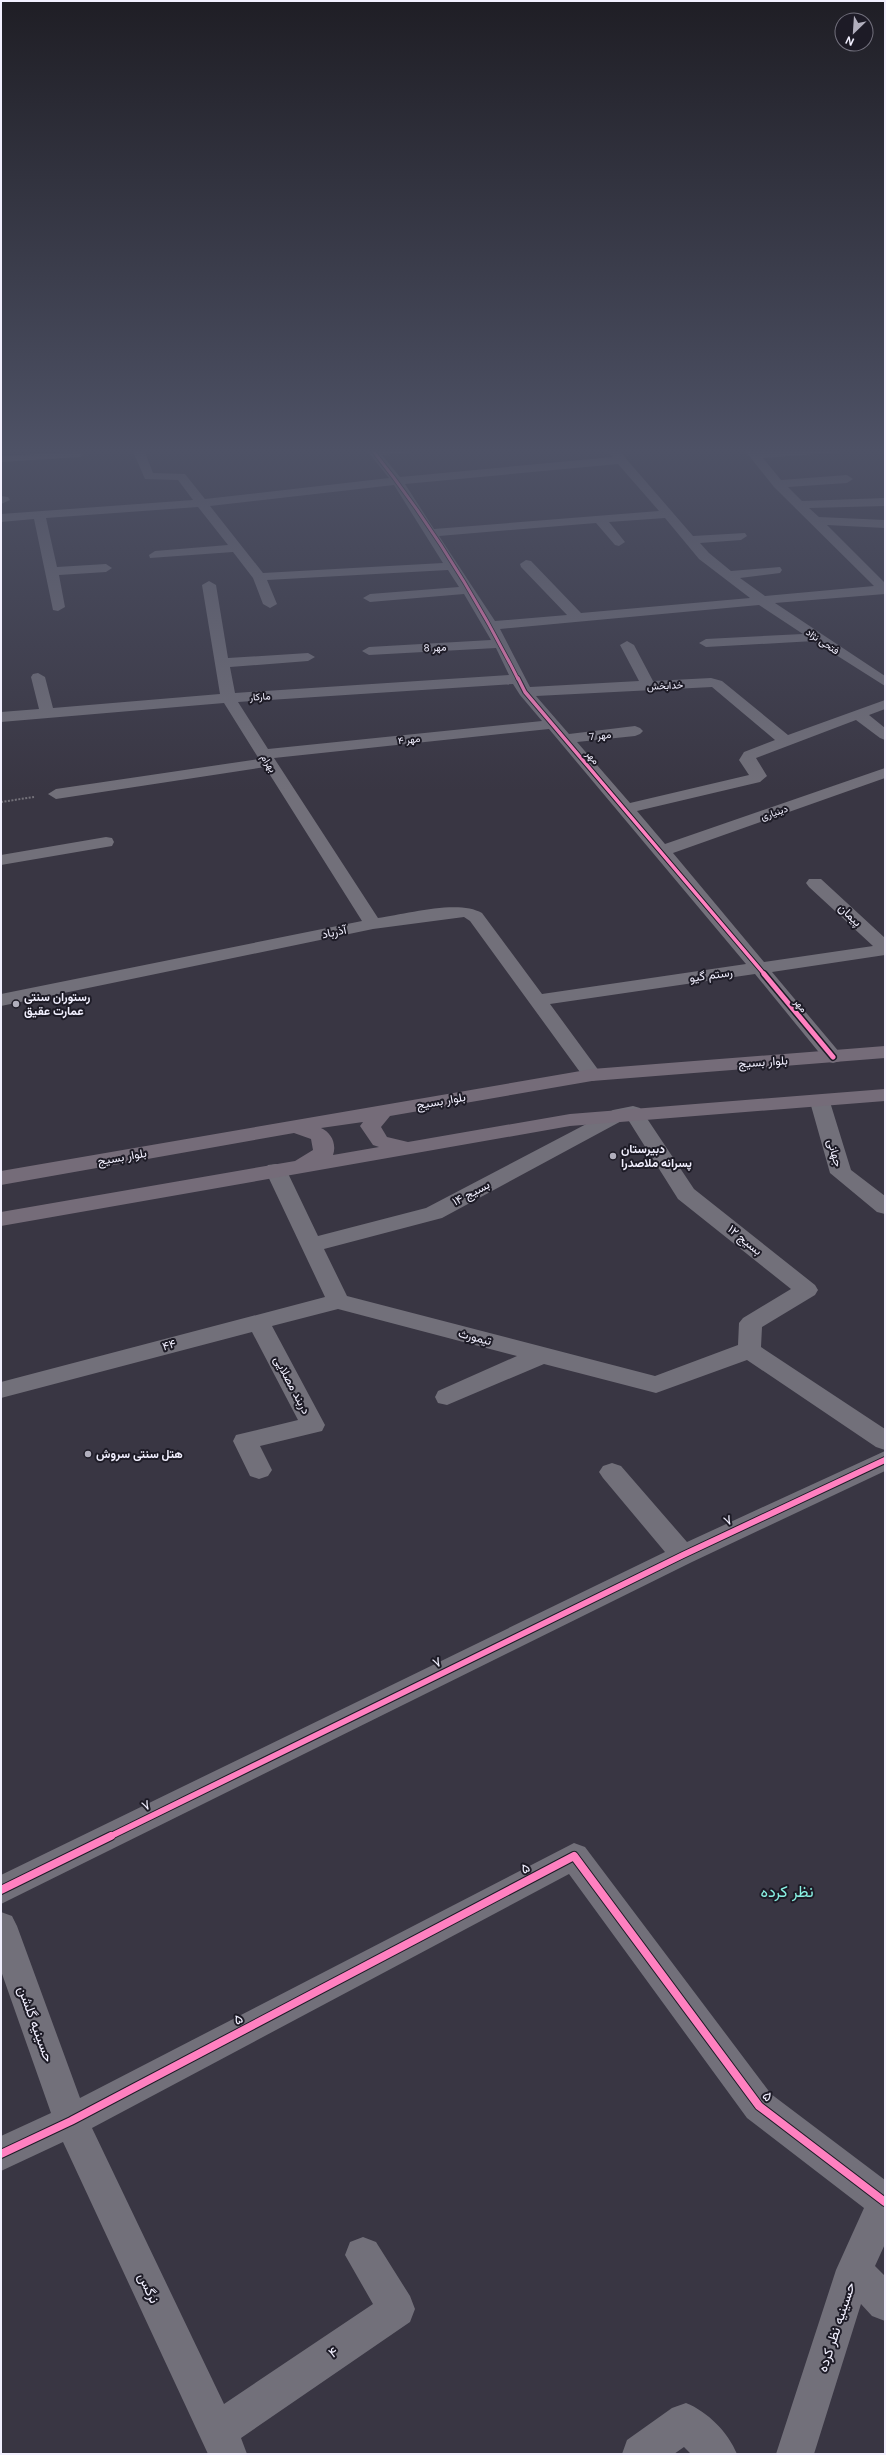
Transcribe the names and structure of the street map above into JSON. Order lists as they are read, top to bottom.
{
  "streets": {
    "main road": ["بلوار بسیج"],
    "street": [
      "فتحی نژاد",
      "مهر 8",
      "خدابخش",
      "مارکار",
      "مهر 7",
      "مهر ۴",
      "مهر",
      "بهرام",
      "دینیاری",
      "پیمان",
      "آذرباد",
      "رستم گیو",
      "جهانی",
      "بسیج ۱۴",
      "بسیج ۱۲",
      "تیمورث",
      "۴۴",
      "دربند مصلایی",
      "۷",
      "۵",
      "حسینیه گلشن",
      "نرگس",
      "حسینیه نظر کرده",
      "۴"
    ]
  },
  "crossings": [
    ["مهر 8", "مهر"],
    ["خدابخش", "مارکار"],
    ["خدابخش", "مهر"],
    ["مارکار", "مهر"],
    ["مارکار", "بهرام"],
    ["مهر 7", "مهر"],
    ["مهر ۴", "مهر"],
    ["مهر ۴", "بهرام"],
    ["مهر", "دینیاری"],
    ["مهر", "رستم گیو"],
    ["مهر", "بلوار بسیج"],
    ["بهرام", "آذرباد"],
    ["پیمان", "رستم گیو"],
    ["آذرباد", "رستم گیو"],
    ["آذرباد", "بلوار بسیج"],
    ["بسیج ۱۴", "بسیج ۱۲"],
    ["بسیج ۱۲", "تیمورث"],
    ["تیمورث", "۴۴"],
    ["۴۴", "دربند مصلایی"],
    ["۵", "حسینیه گلشن"],
    ["۵", "نرگس"],
    ["۵", "حسینیه نظر کرده"],
    ["حسینیه گلشن", "نرگس"],
    ["نرگس", "۴"]
  ],
  "districts": ["نظر کرده"],
  "places": ["رستوران سنتی عمارت عقیق", "دبیرستان پسرانه ملاصدرا", "هتل سنتی سروش"],
  "north": "bottom left"
}
